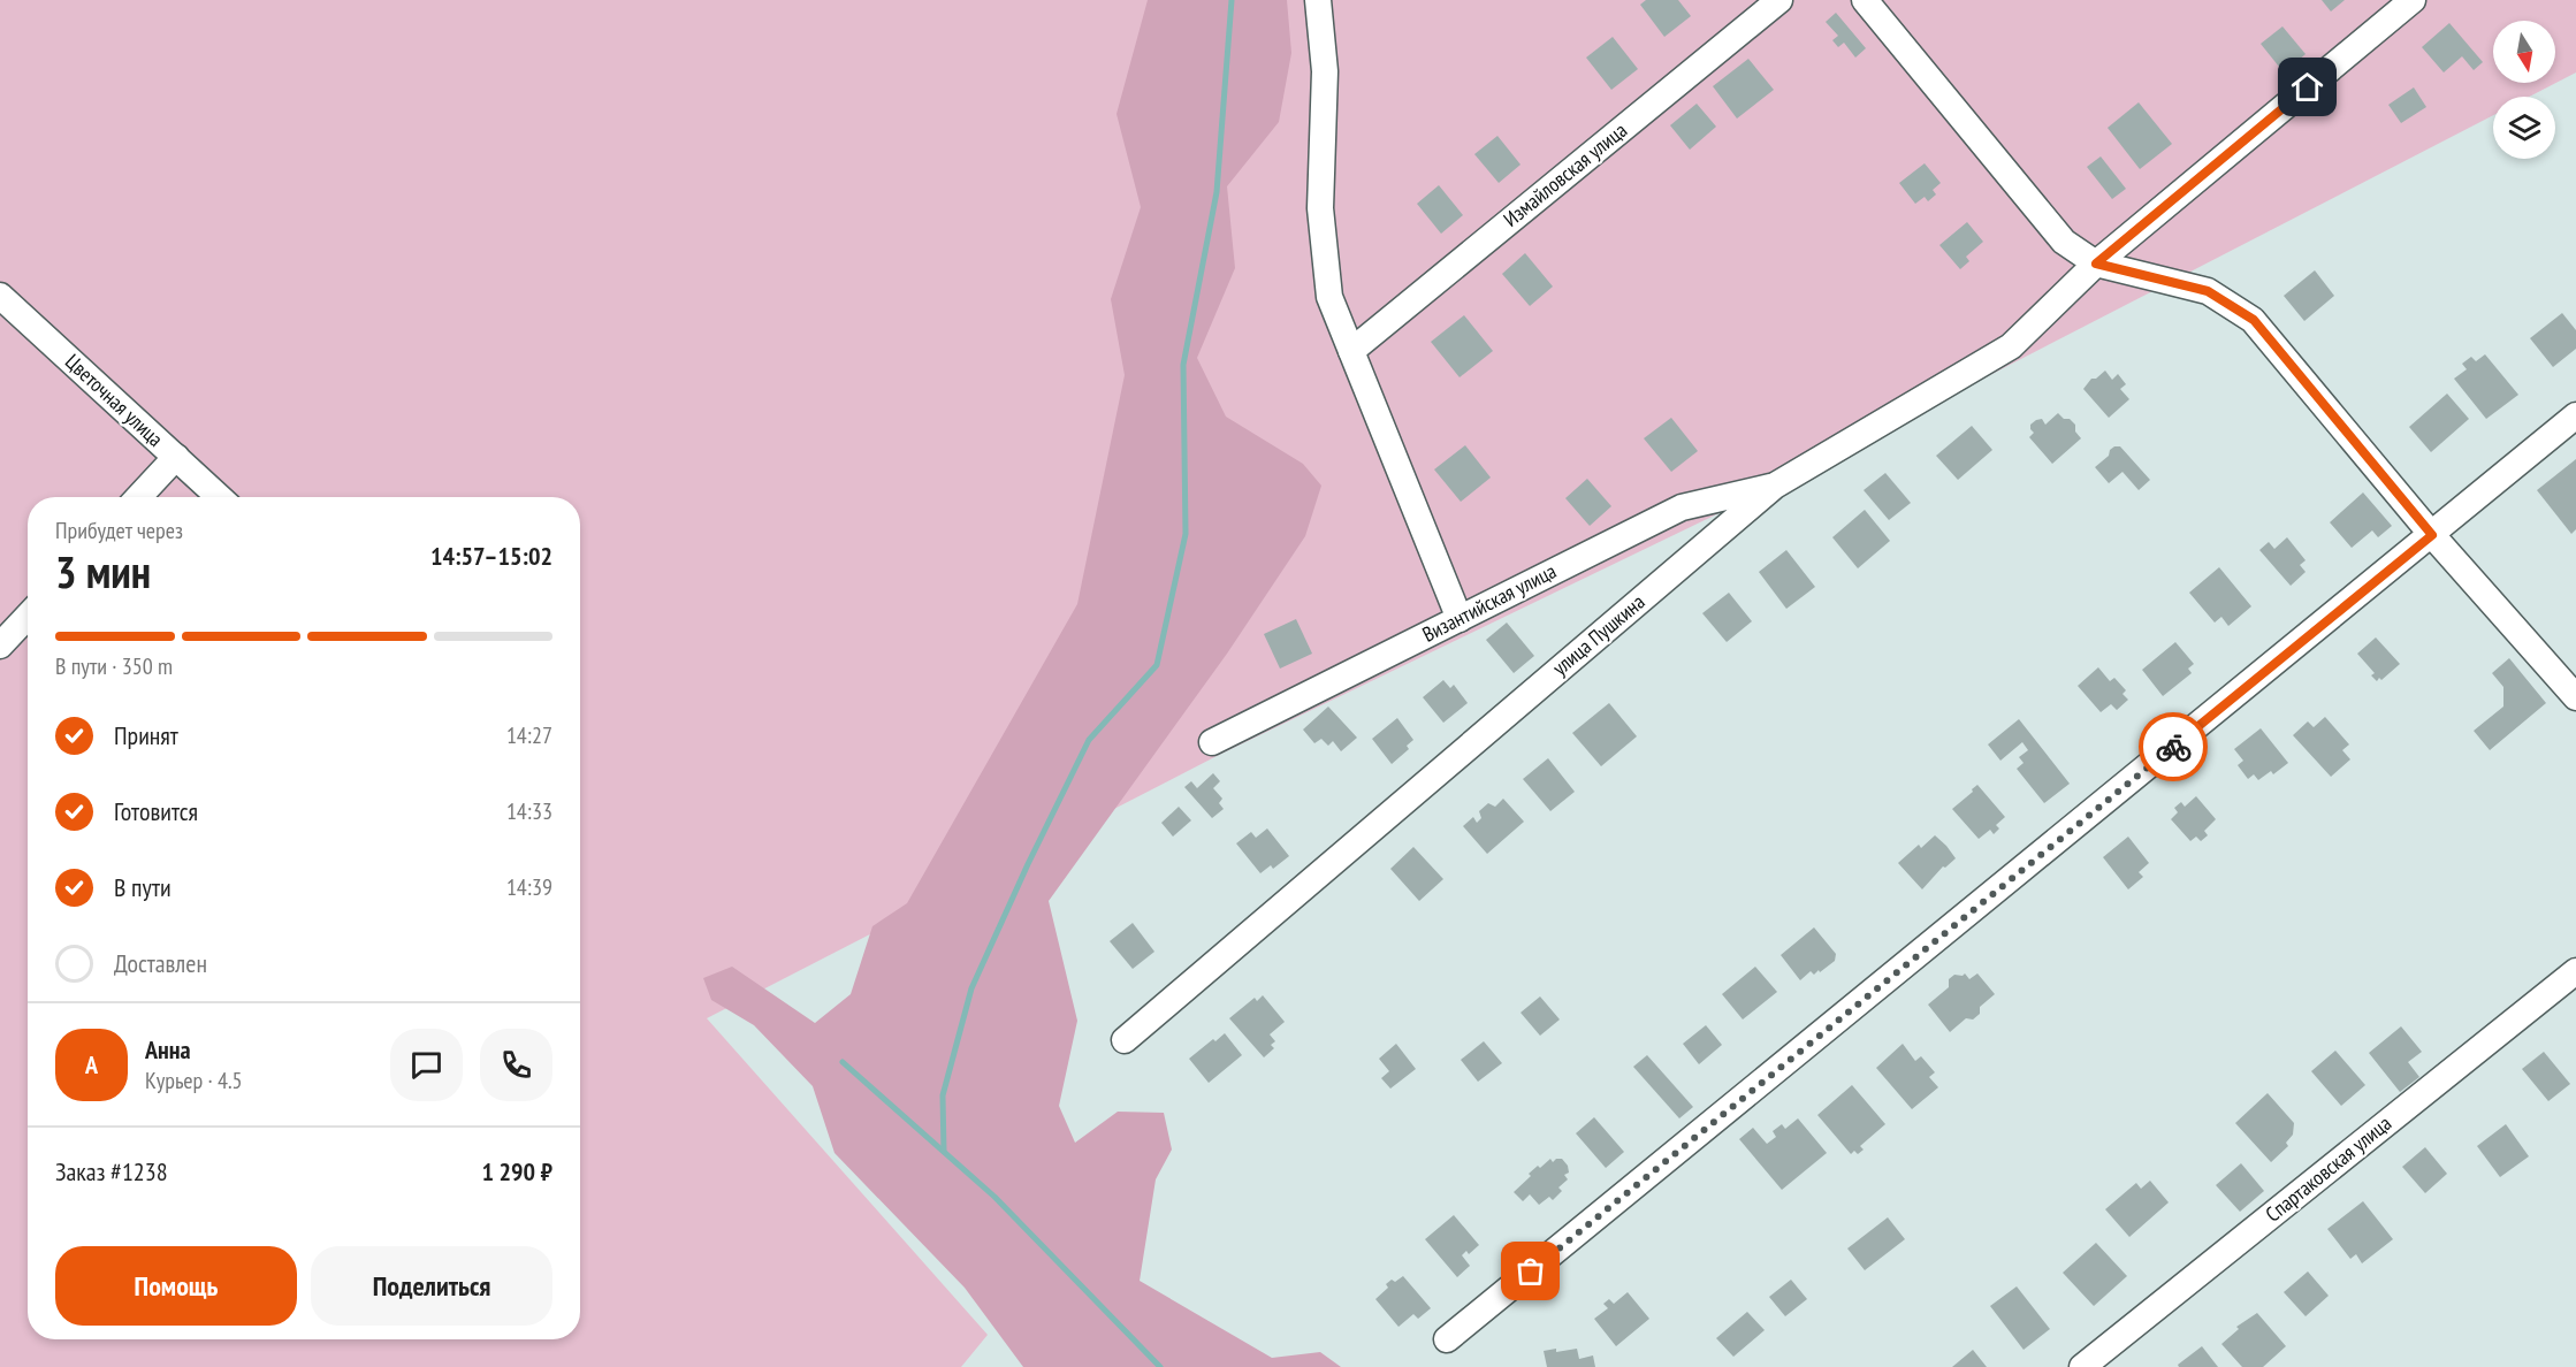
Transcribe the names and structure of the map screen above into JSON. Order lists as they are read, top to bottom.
{
  "streets": {
    "street": [
      "Измайловская улица",
      "Цветочная улица",
      "Византийская улица",
      "улица Пушкина",
      "Спартаковская улица"
    ]
  },
  "crossings": [
    ["Византийская улица", "улица Пушкина"]
  ],
  "north": "bottom",
  "page": {
    "heading": ["3 мин", "Прибудет через", "14:57–15:02"],
    "panel": [
      "Анна",
      "Курьер · 4.5",
      "Заказ #1238",
      "1 290 ₽"
    ],
    "bar": "В пути · 350 m",
    "list": [
      ["Принят", "14:27"],
      ["Готовится", "14:33"],
      ["В пути", "14:39"],
      "Доставлен"
    ],
    "round": "А",
    "buttons": ["Помощь", "Поделиться"]
  }
}
